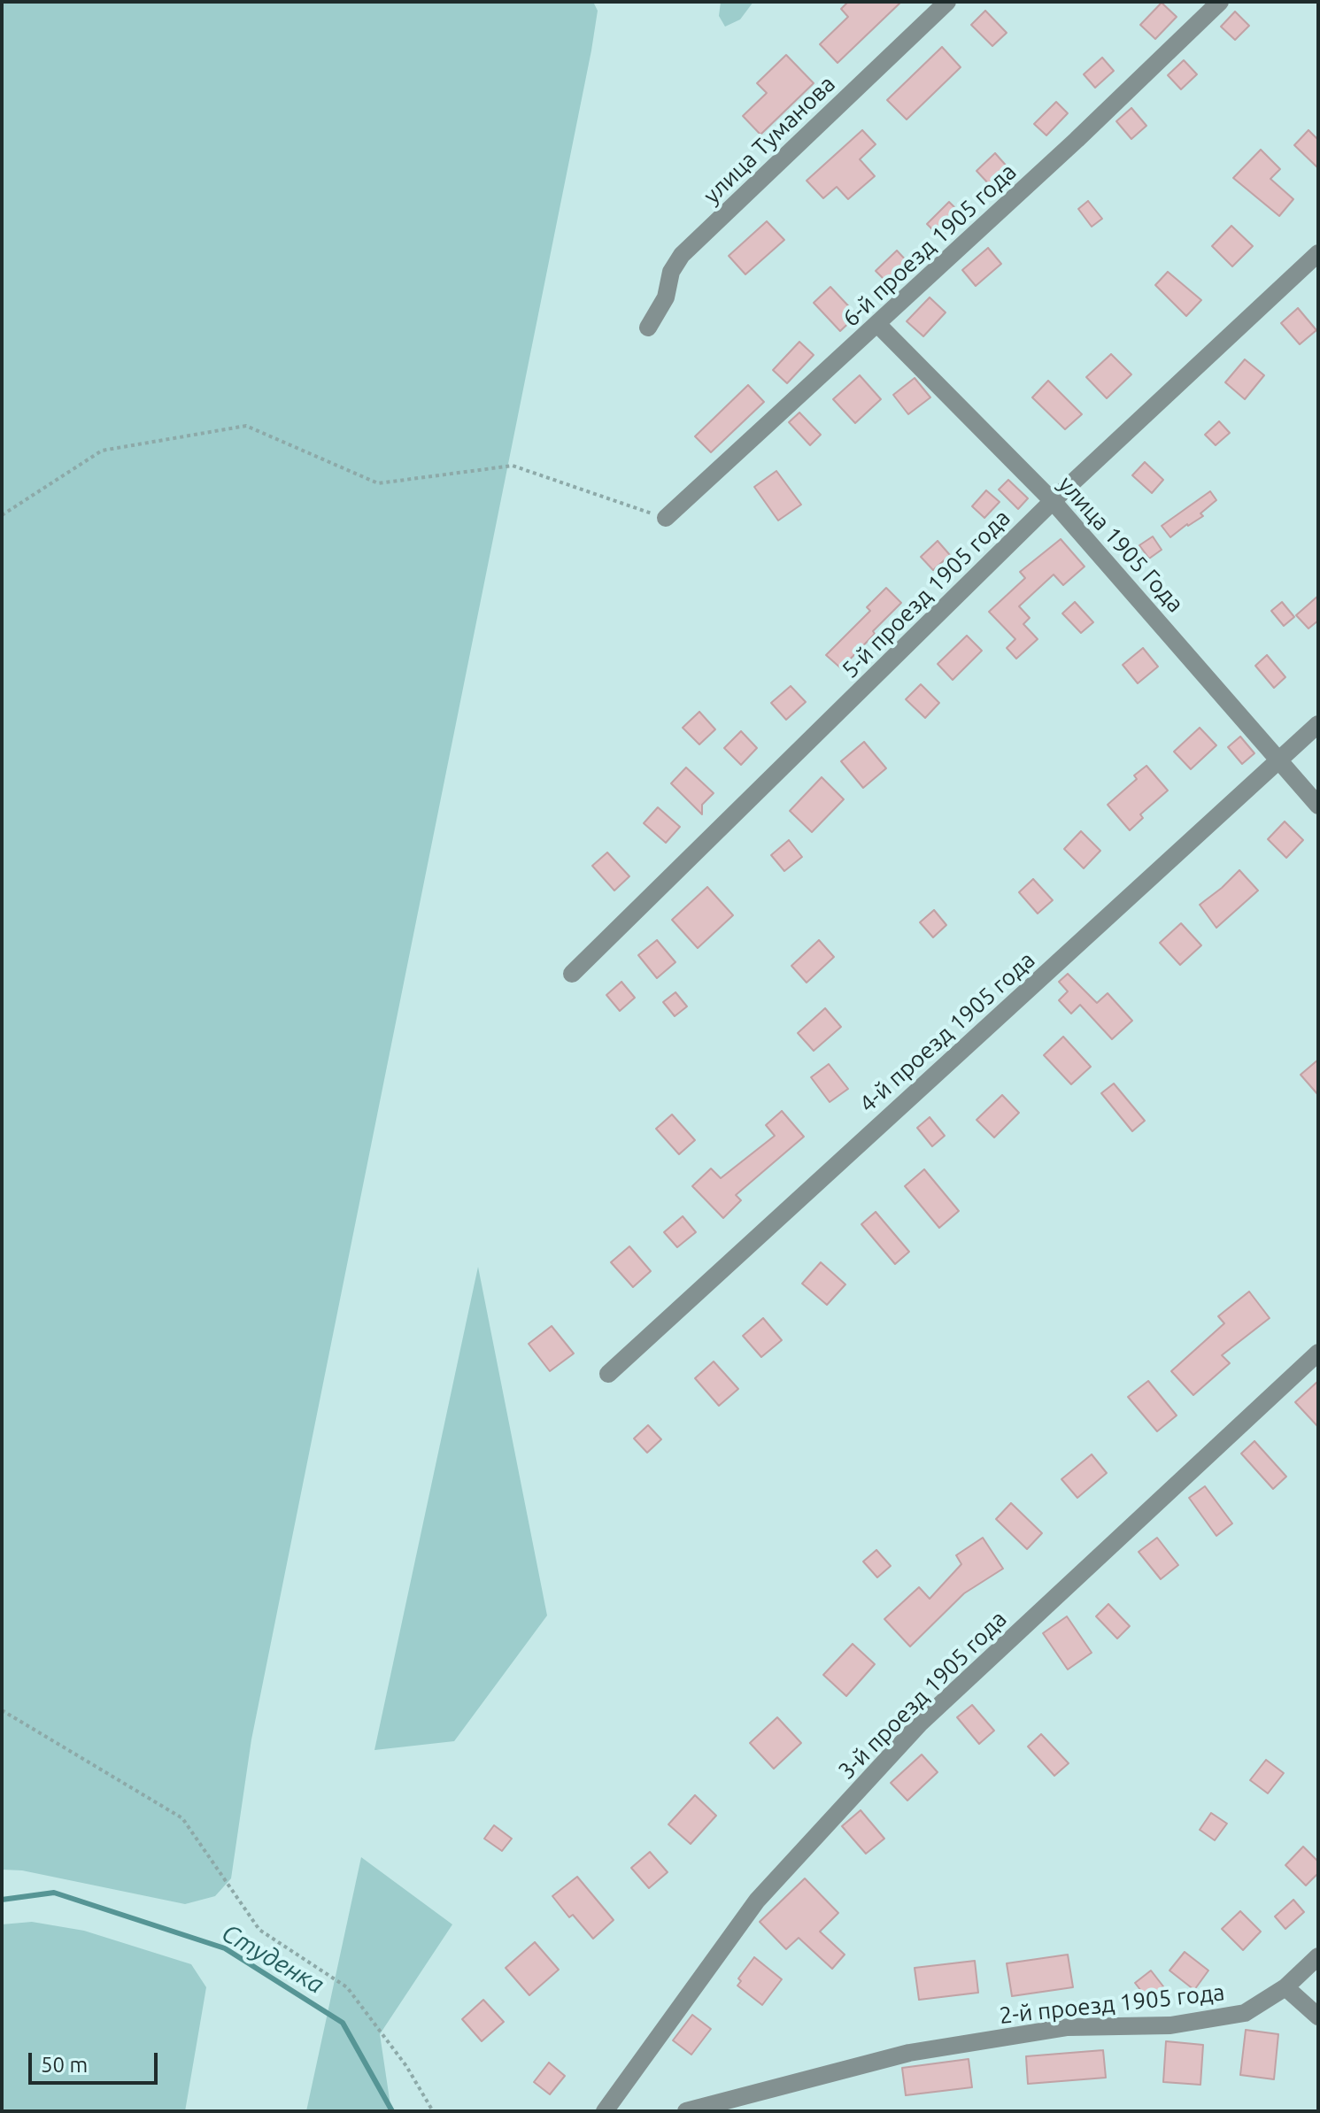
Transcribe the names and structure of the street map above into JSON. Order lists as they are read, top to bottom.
{
  "streets": {
    "street": [
      "улица Туманова",
      "6-й проезд 1905 года",
      "улица 1905 Года",
      "5-й проезд 1905 года",
      "4-й проезд 1905 года",
      "3-й проезд 1905 года",
      "2-й проезд 1905 года"
    ]
  },
  "crossings": [
    ["6-й проезд 1905 года", "улица 1905 Года"],
    ["улица 1905 Года", "5-й проезд 1905 года"],
    ["улица 1905 Года", "4-й проезд 1905 года"]
  ],
  "water": ["Студенка"],
  "scale_bar": "50 m"
}
